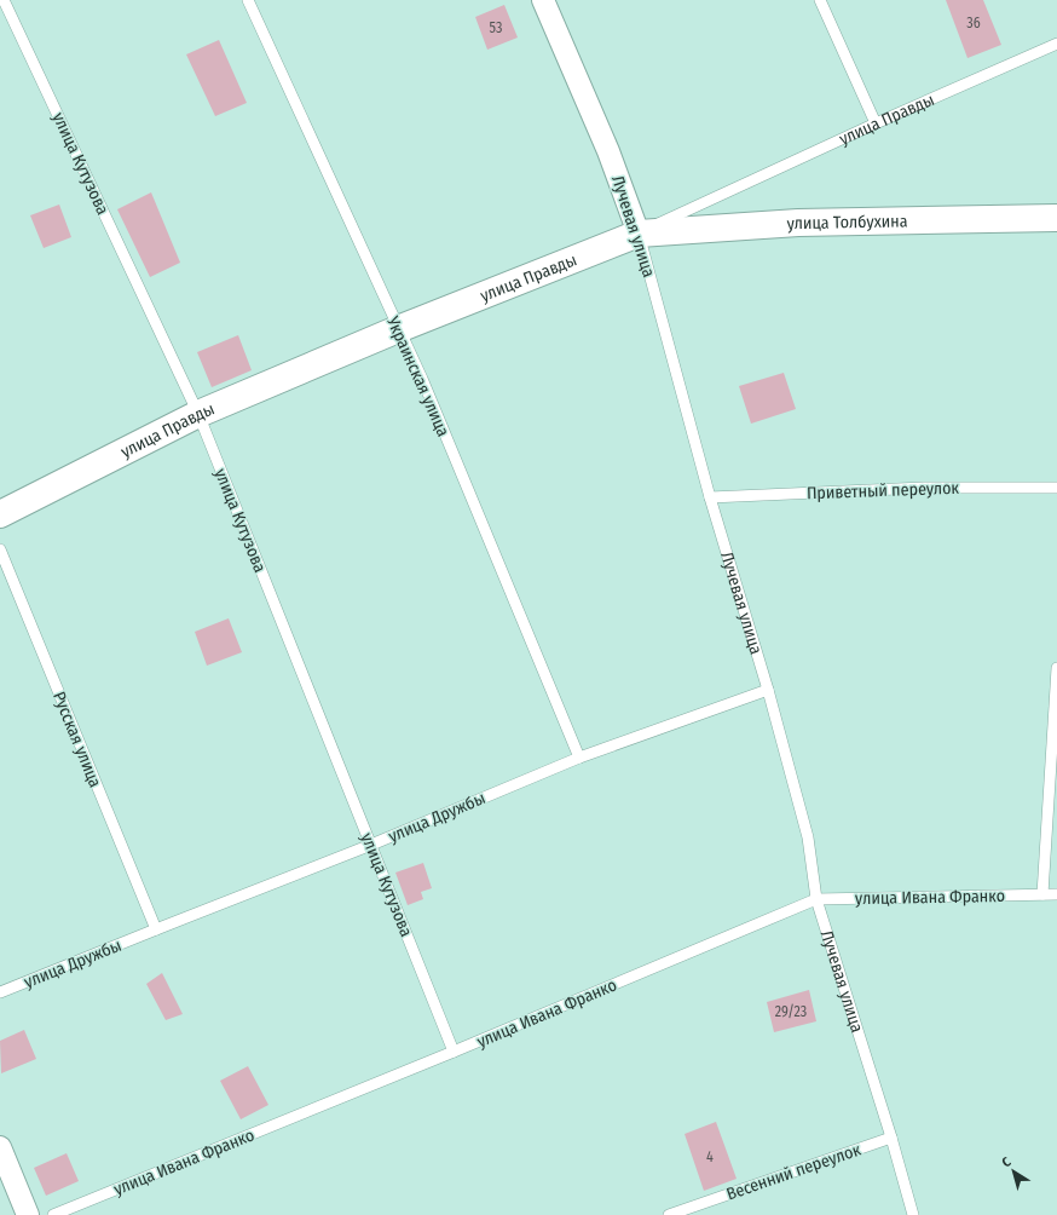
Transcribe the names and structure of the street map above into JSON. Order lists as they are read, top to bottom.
{
  "streets": {
    "main road": ["улица Правды", "улица Толбухина"],
    "street": ["Лучевая улица"],
    "lane": [
      "улица Кутузова",
      "Украинская улица",
      "Приветный переулок",
      "Русская улица",
      "улица Дружбы",
      "улица Ивана Франко",
      "Весенний переулок"
    ]
  },
  "crossings": [
    ["улица Правды", "улица Кутузова"],
    ["улица Правды", "улица Толбухина"],
    ["улица Правды", "Лучевая улица"],
    ["улица Правды", "Украинская улица"],
    ["улица Кутузова", "улица Дружбы"],
    ["улица Кутузова", "улица Ивана Франко"],
    ["улица Толбухина", "Лучевая улица"],
    ["Лучевая улица", "Приветный переулок"],
    ["Лучевая улица", "улица Дружбы"],
    ["Лучевая улица", "улица Ивана Франко"],
    ["Лучевая улица", "Весенний переулок"],
    ["Украинская улица", "улица Дружбы"],
    ["Русская улица", "улица Дружбы"]
  ],
  "house_numbers": [
    "36",
    "53",
    "29/23",
    "4"
  ],
  "north": "top left"
}
